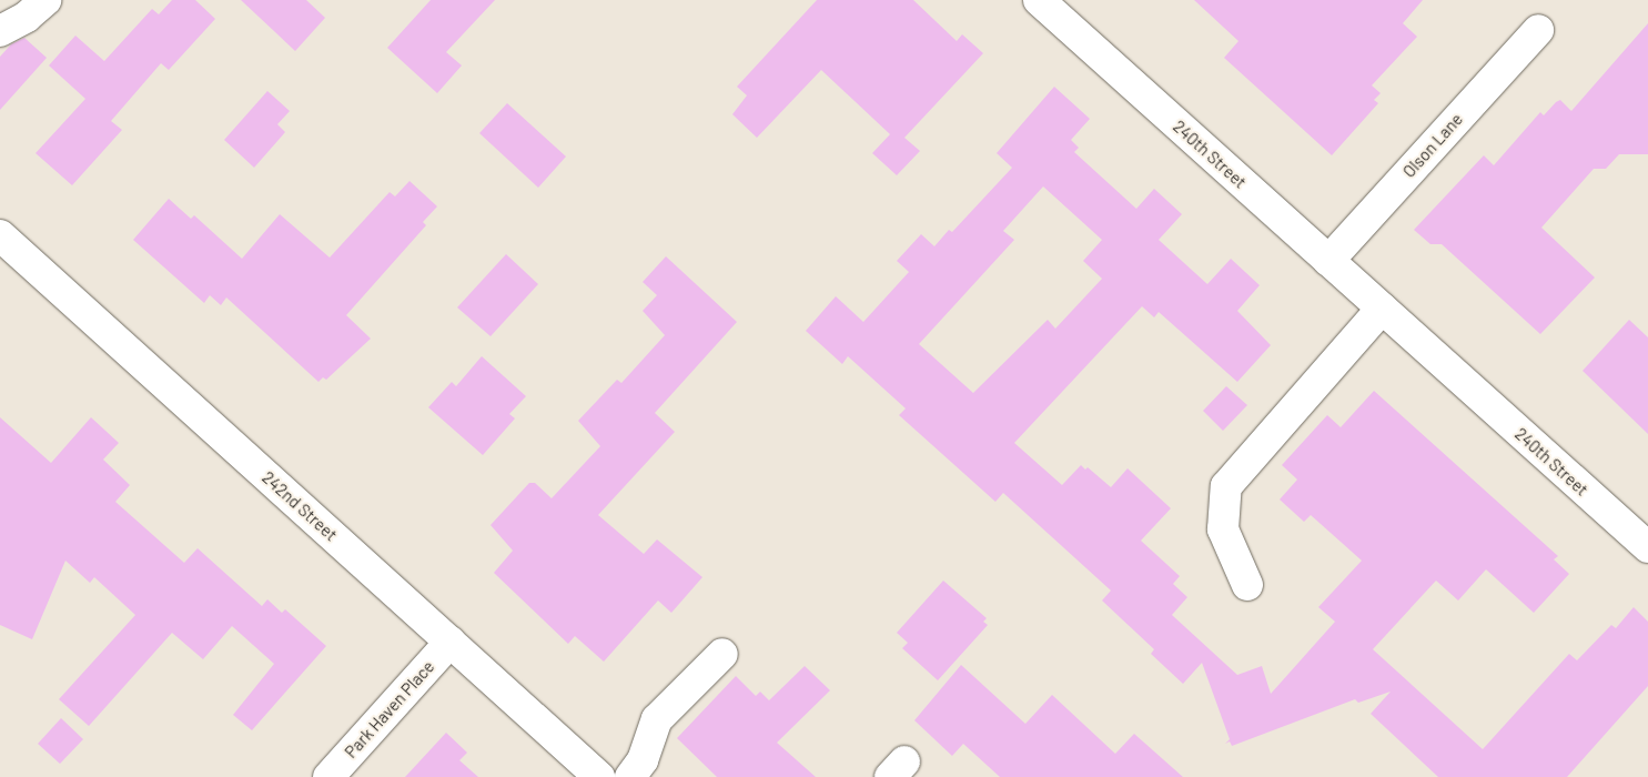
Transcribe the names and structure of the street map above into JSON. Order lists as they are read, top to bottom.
{
  "streets": {
    "street": [
      "Olson Lane",
      "240th Street",
      "242nd Street",
      "Park Haven Place"
    ]
  },
  "crossings": [
    ["Olson Lane", "240th Street"],
    ["242nd Street", "Park Haven Place"]
  ]
}
